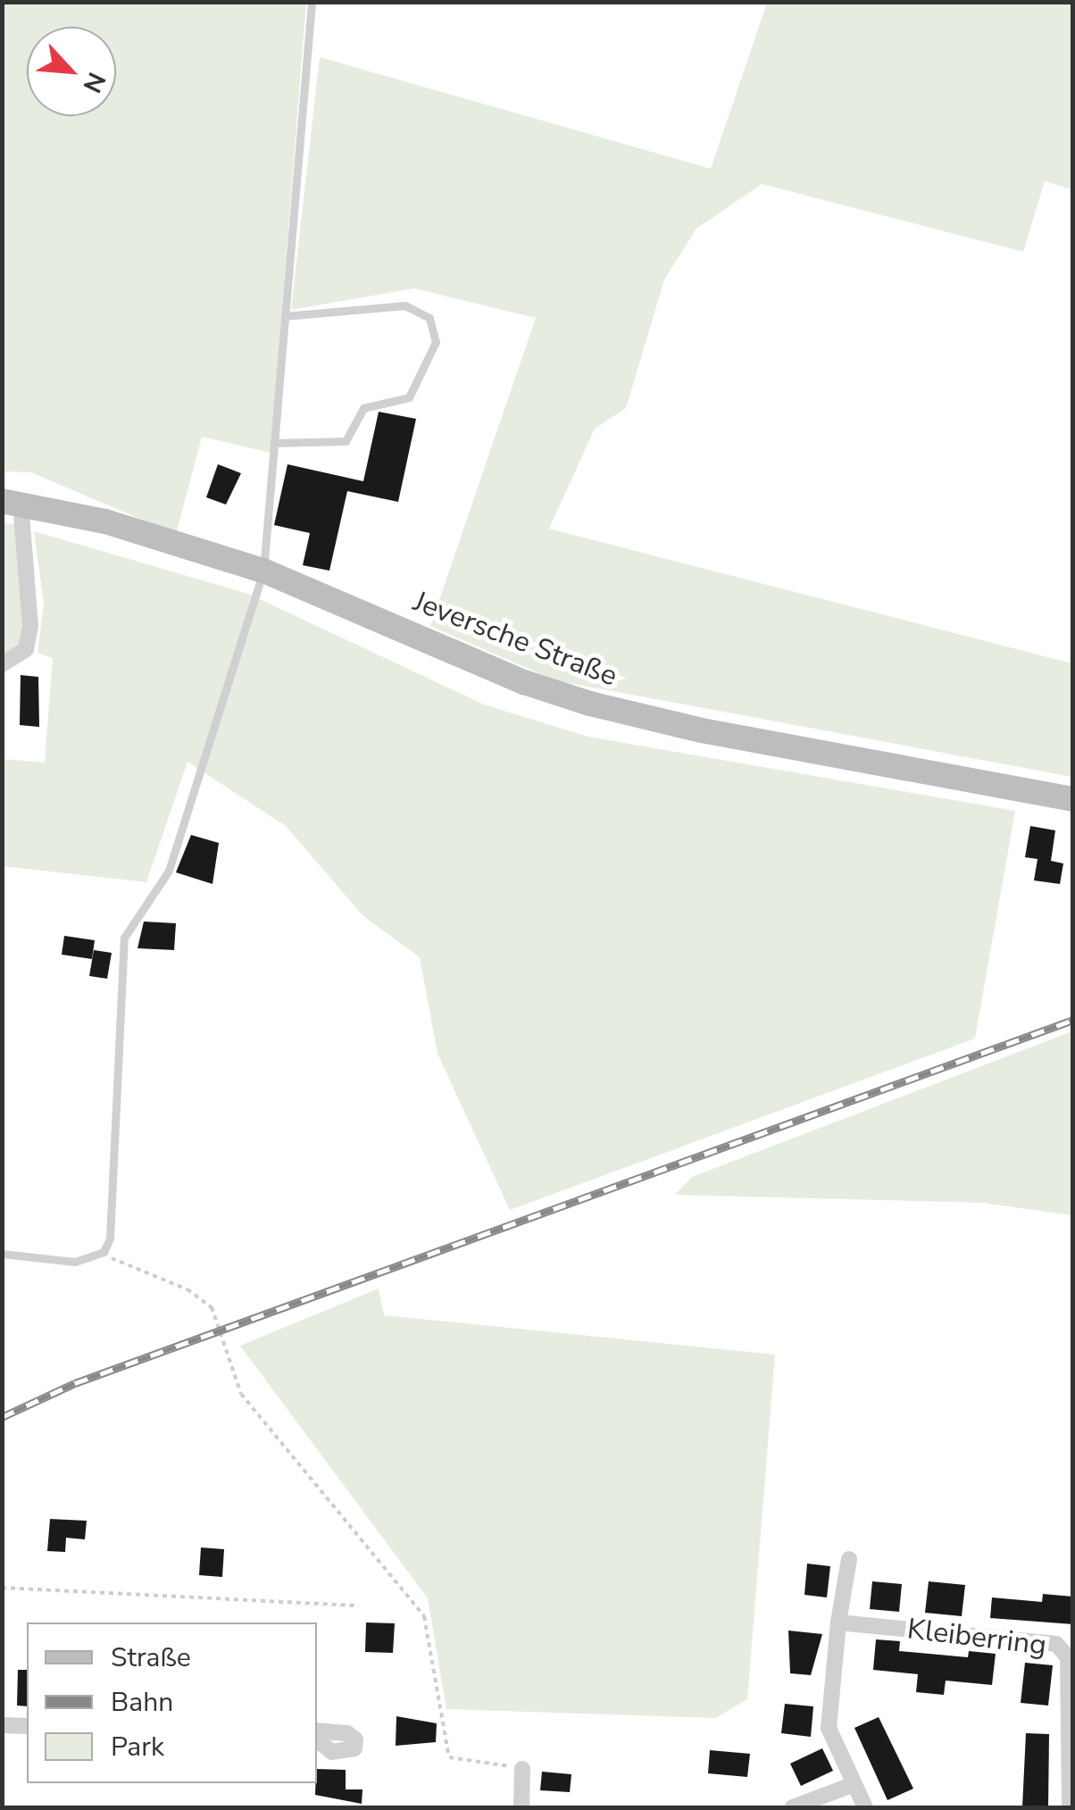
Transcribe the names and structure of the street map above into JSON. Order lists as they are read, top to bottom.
{
  "streets": {
    "street": ["Jeversche Straße", "Kleiberring"]
  },
  "legend": ["Straße", "Bahn", "Park"],
  "north": "bottom right"
}
